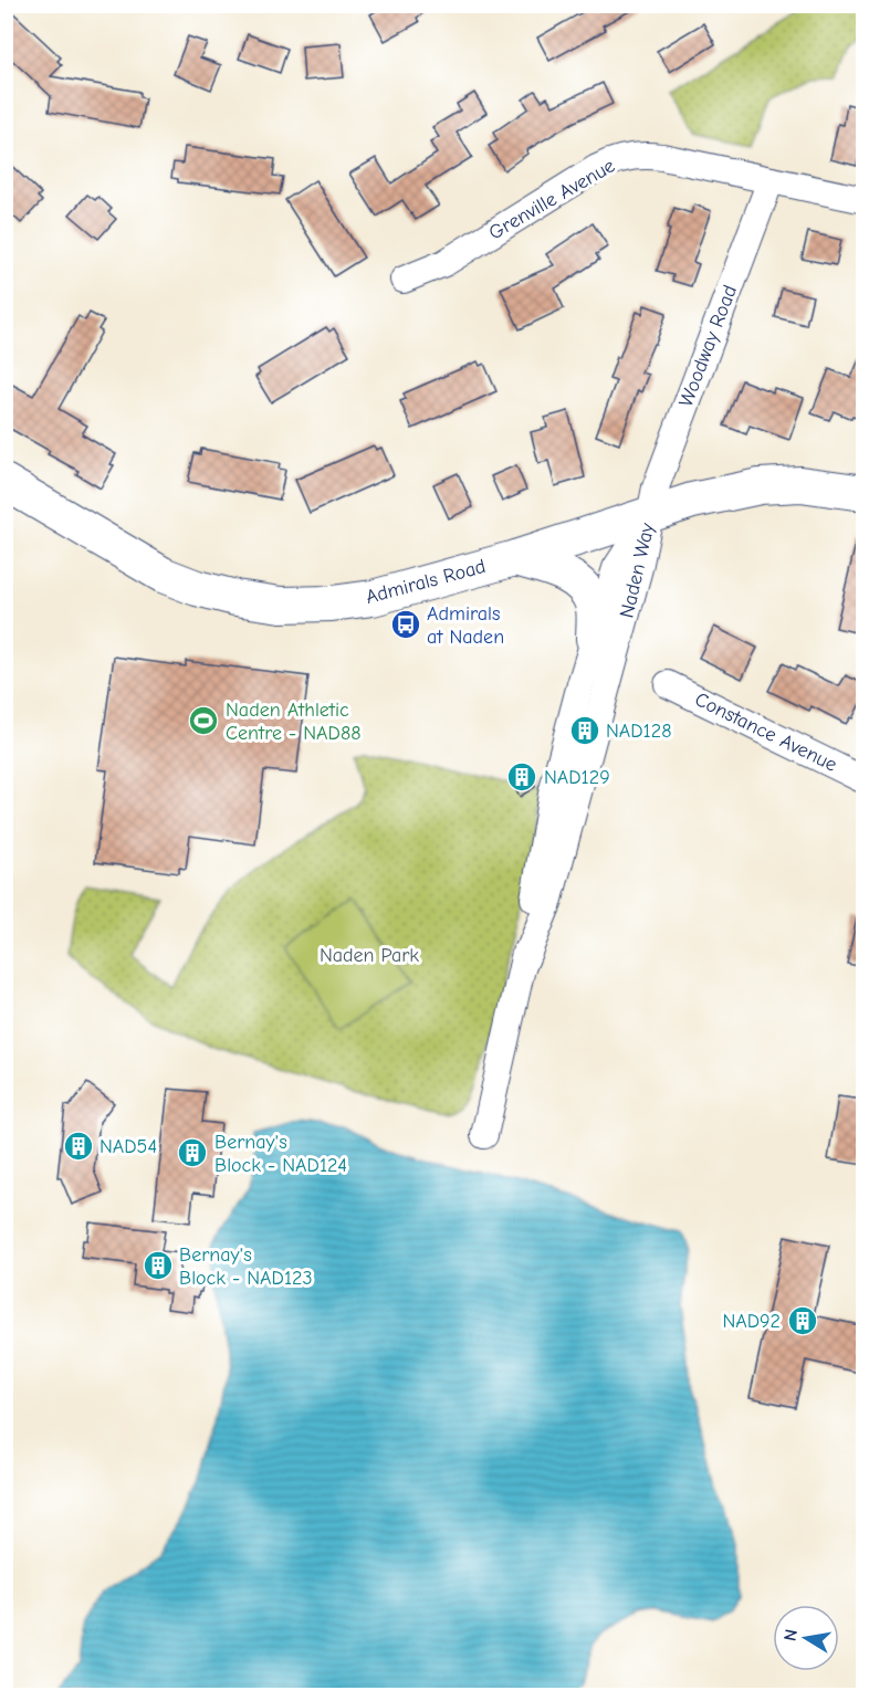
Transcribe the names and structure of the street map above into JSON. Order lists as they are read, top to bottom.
{
  "streets": {
    "main road": ["Admirals Road"],
    "street": [
      "Grenville Avenue",
      "Woodway Road",
      "Naden Way",
      "Constance Avenue"
    ]
  },
  "crossings": [
    ["Grenville Avenue", "Woodway Road"],
    ["Woodway Road", "Naden Way"],
    ["Woodway Road", "Admirals Road"],
    ["Naden Way", "Admirals Road"]
  ],
  "parks": ["Naden Park"],
  "places": {
    "bus stop": ["Admirals at Naden"],
    "sports": ["Naden Athletic Centre - NAD88"],
    "building": [
      "NAD128",
      "NAD129",
      "NAD54",
      "Bernay's Block - NAD124",
      "Bernay's Block - NAD123",
      "NAD92"
    ]
  },
  "north": "left"
}
